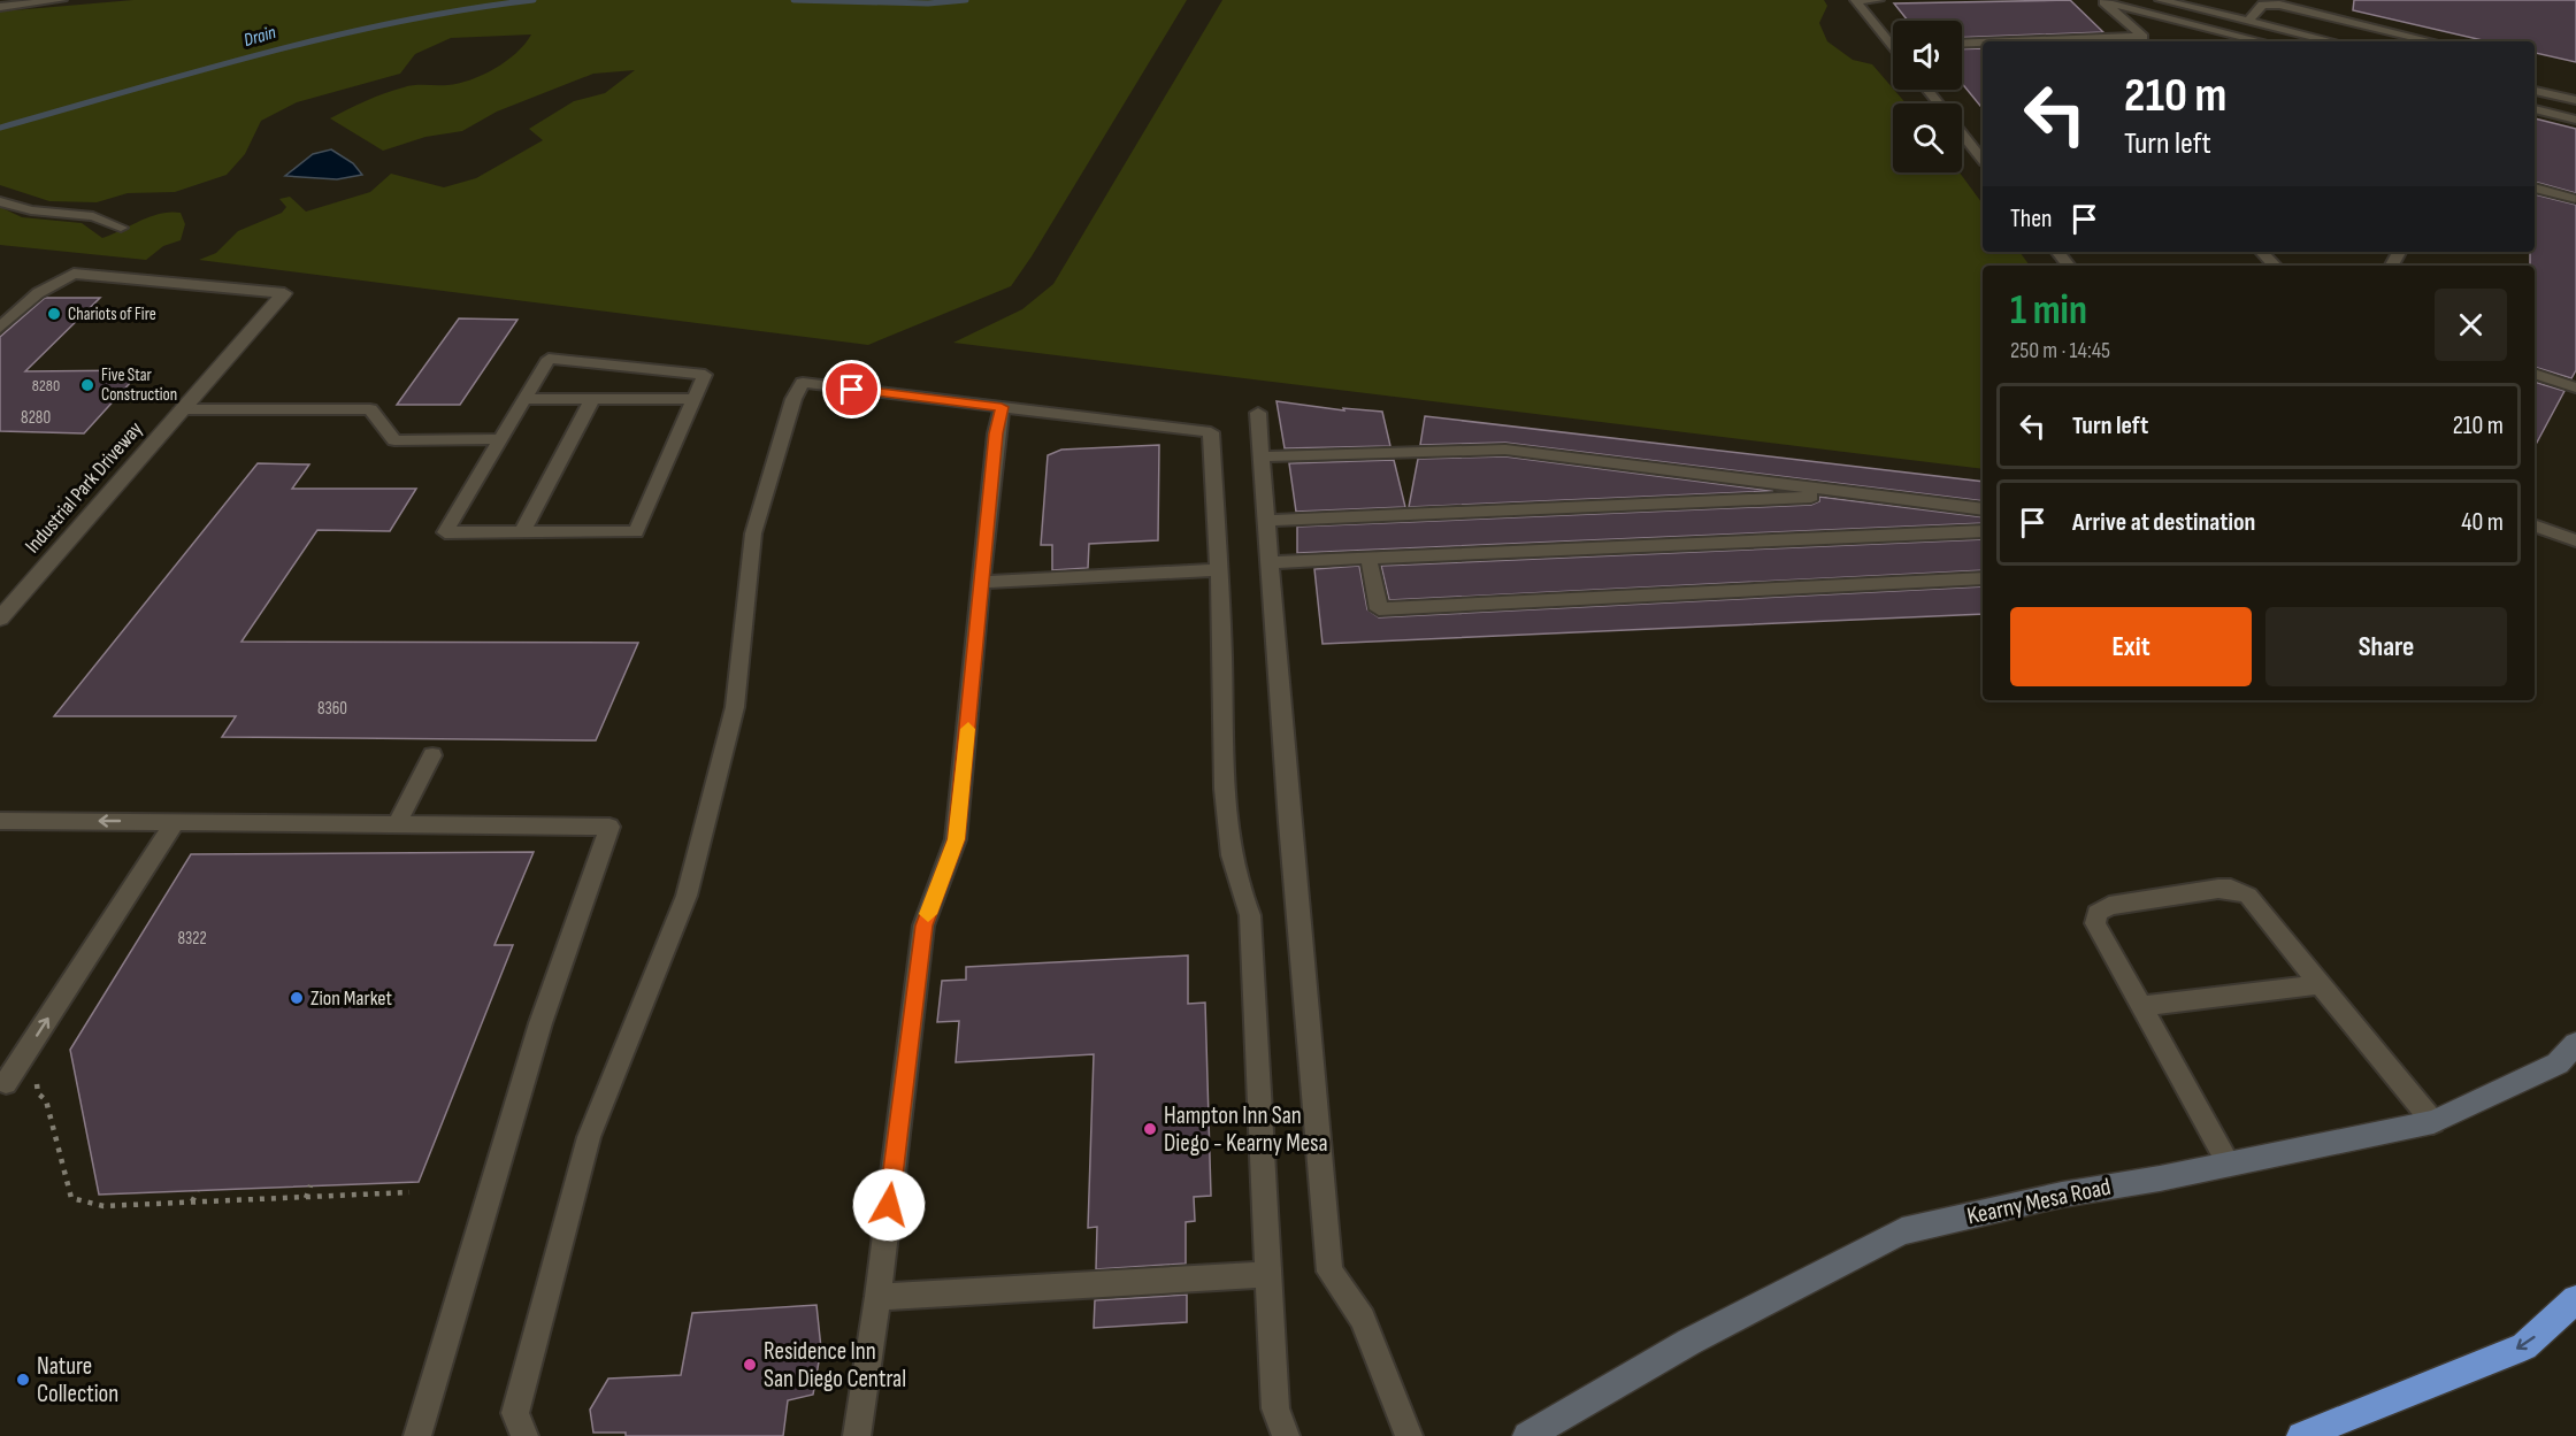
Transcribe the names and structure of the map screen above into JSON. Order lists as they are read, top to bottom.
{
  "streets": {
    "street": ["Industrial Park Driveway", "Kearny Mesa Road"]
  },
  "water": ["Drain"],
  "places": [
    "Chariots of Fire",
    "Five Star Construction",
    "Zion Market",
    "Hampton Inn San Diego - Kearny Mesa",
    "Residence Inn San Diego Central",
    "Nature Collection"
  ],
  "house_numbers": [
    "8280",
    "8280",
    "8360",
    "8322"
  ],
  "page": {
    "turn": ["210 m", "Turn left"],
    "then": "Then",
    "heading": ["1 min", "250 m · 14:45"],
    "list": [
      {
        "name": "Turn left",
        "value": "210 m"
      },
      {
        "name": "Arrive at destination",
        "value": "40 m"
      }
    ],
    "buttons": ["Exit", "Share"]
  }
}
